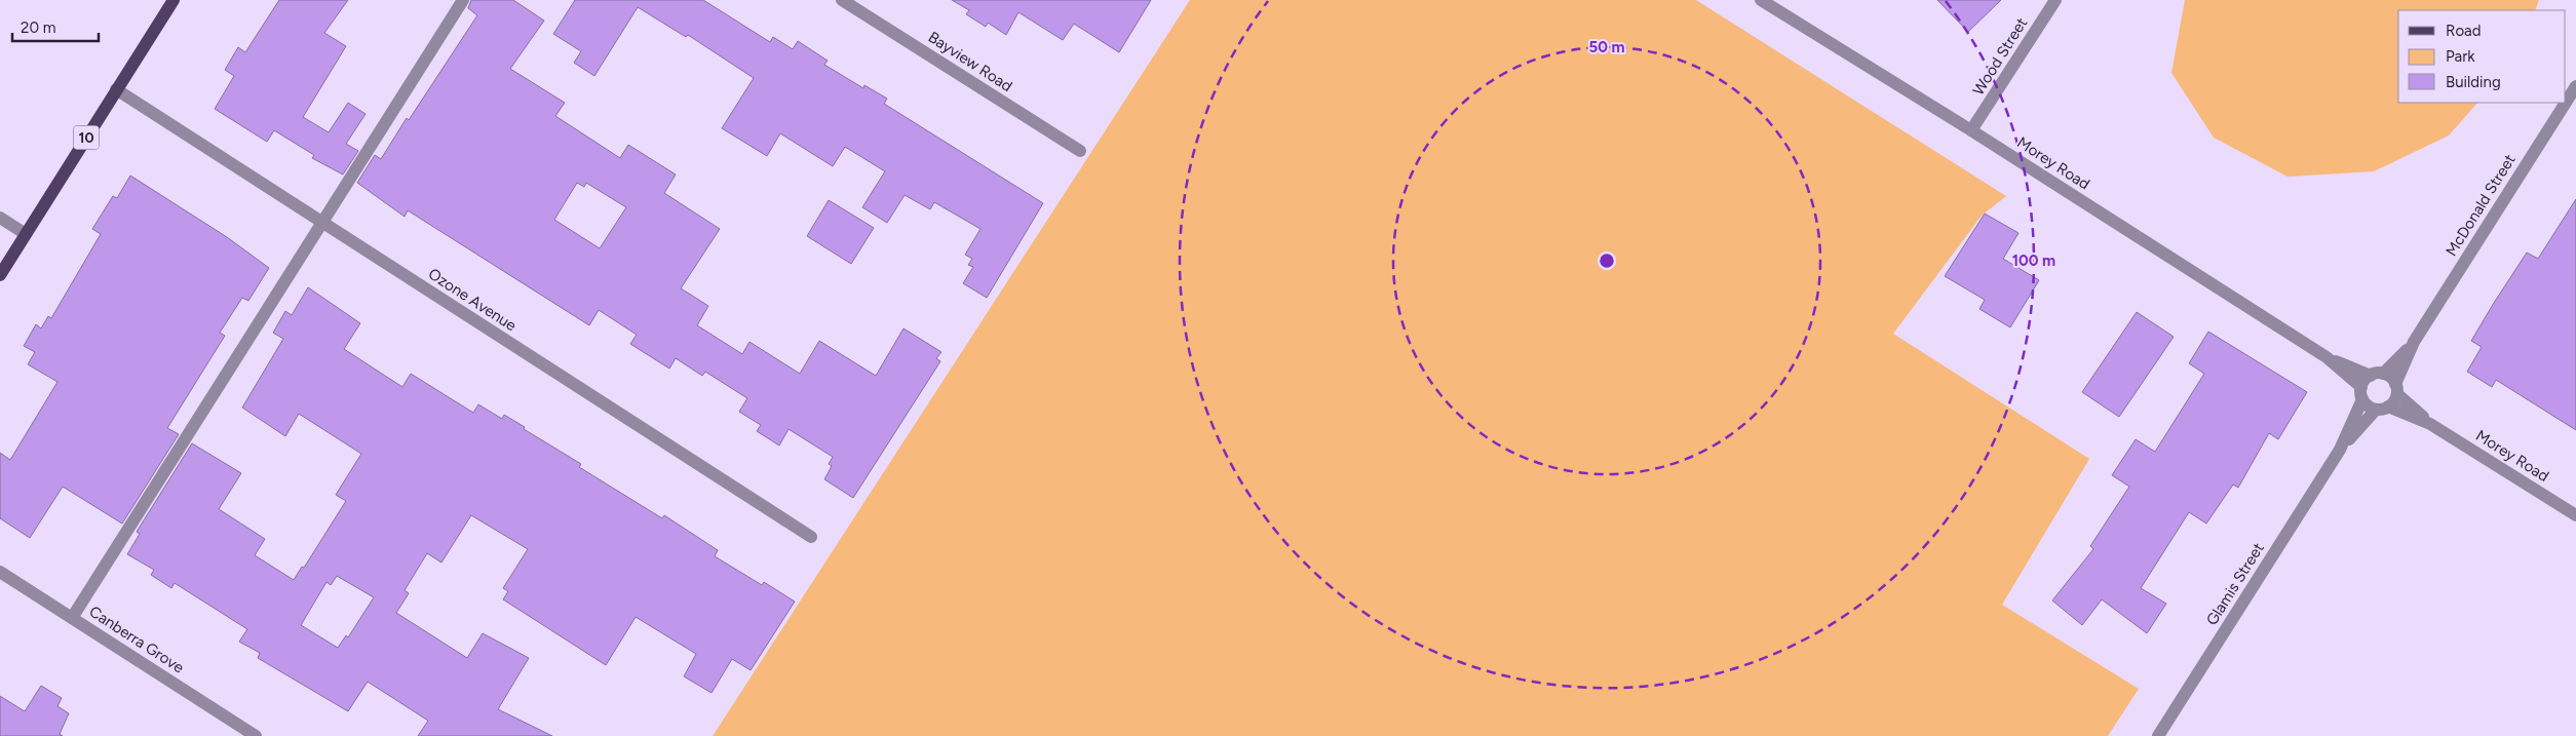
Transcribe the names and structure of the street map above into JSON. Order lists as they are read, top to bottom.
{
  "streets": {
    "main road": ["10"],
    "street": [
      "Wood Street",
      "Bayview Road",
      "Morey Road",
      "McDonald Street",
      "Ozone Avenue",
      "Glamis Street",
      "Canberra Grove"
    ]
  },
  "crossings": [
    ["Wood Street", "Morey Road"],
    ["10", "Ozone Avenue"],
    ["Morey Road", "McDonald Street"],
    ["Morey Road", "Glamis Street"],
    ["McDonald Street", "Glamis Street"]
  ],
  "legend": ["Road", "Park", "Building"],
  "scale_bar": "20 m",
  "rings": ["50 m", "100 m"]
}
